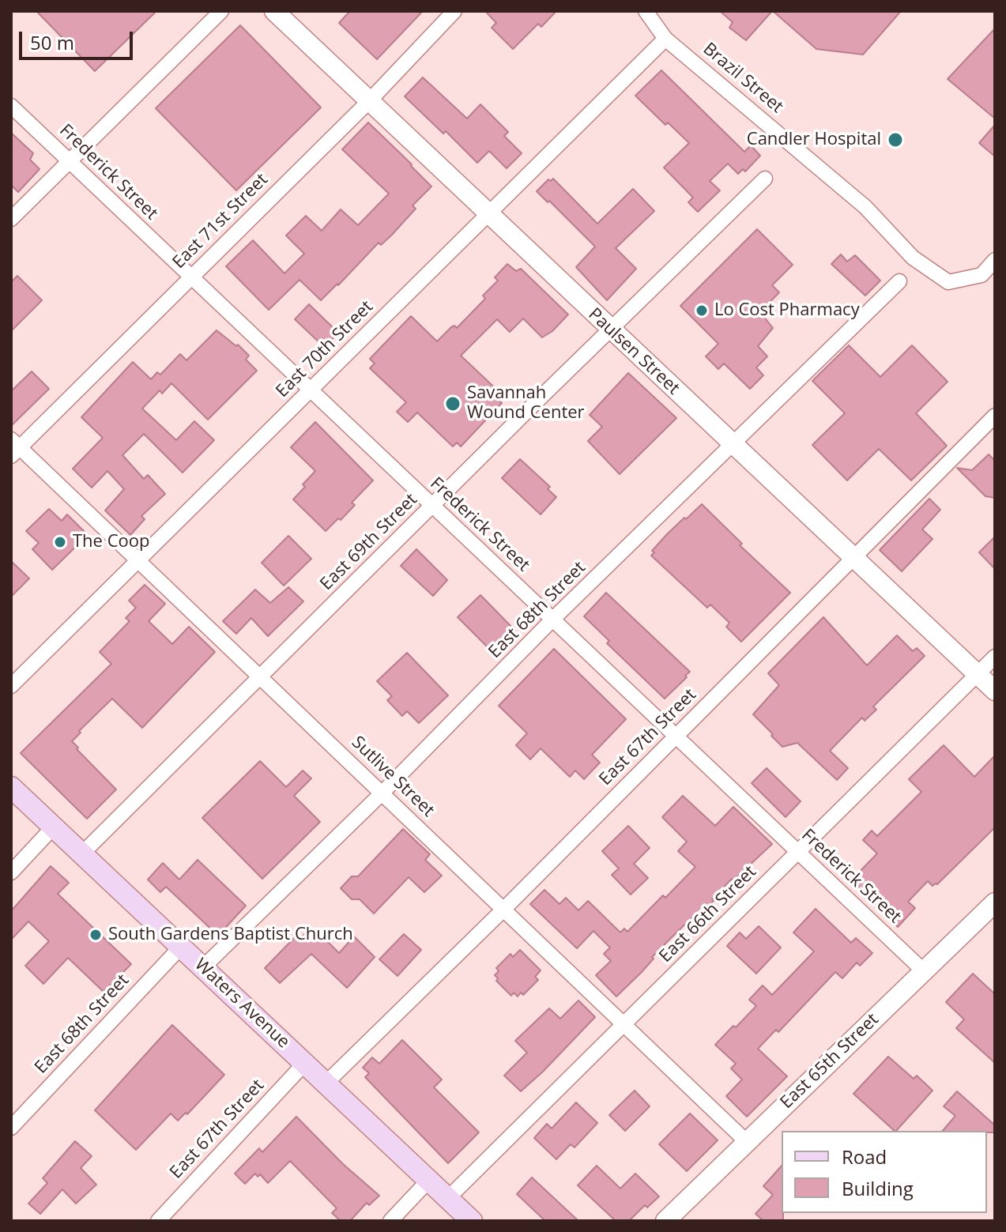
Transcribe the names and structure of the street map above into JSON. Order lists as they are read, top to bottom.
{
  "streets": {
    "main road": ["Waters Avenue"],
    "street": [
      "Brazil Street",
      "Frederick Street",
      "East 71st Street",
      "East 70th Street",
      "Paulsen Street",
      "East 69th Street",
      "East 68th Street",
      "East 67th Street",
      "Sutlive Street",
      "East 66th Street",
      "East 65th Street"
    ]
  },
  "crossings": [
    ["Brazil Street", "East 70th Street"],
    ["Frederick Street", "East 71st Street"],
    ["Frederick Street", "East 70th Street"],
    ["Frederick Street", "East 69th Street"],
    ["Frederick Street", "East 68th Street"],
    ["Frederick Street", "East 67th Street"],
    ["Frederick Street", "East 66th Street"],
    ["Frederick Street", "East 65th Street"],
    ["East 71st Street", "Paulsen Street"],
    ["East 71st Street", "Sutlive Street"],
    ["East 70th Street", "Paulsen Street"],
    ["East 70th Street", "Sutlive Street"],
    ["Paulsen Street", "East 69th Street"],
    ["Paulsen Street", "East 68th Street"],
    ["Paulsen Street", "East 67th Street"],
    ["Paulsen Street", "East 66th Street"],
    ["East 69th Street", "Sutlive Street"],
    ["East 69th Street", "Waters Avenue"],
    ["East 68th Street", "Sutlive Street"],
    ["East 68th Street", "Waters Avenue"],
    ["East 67th Street", "Sutlive Street"],
    ["East 67th Street", "Waters Avenue"],
    ["Sutlive Street", "East 66th Street"],
    ["Sutlive Street", "East 65th Street"],
    ["East 66th Street", "Waters Avenue"]
  ],
  "places": [
    "Candler Hospital",
    "Lo Cost Pharmacy",
    "Savannah Wound Center",
    "The Coop",
    "South Gardens Baptist Church"
  ],
  "legend": ["Road", "Building"],
  "scale_bar": "50 m"
}
